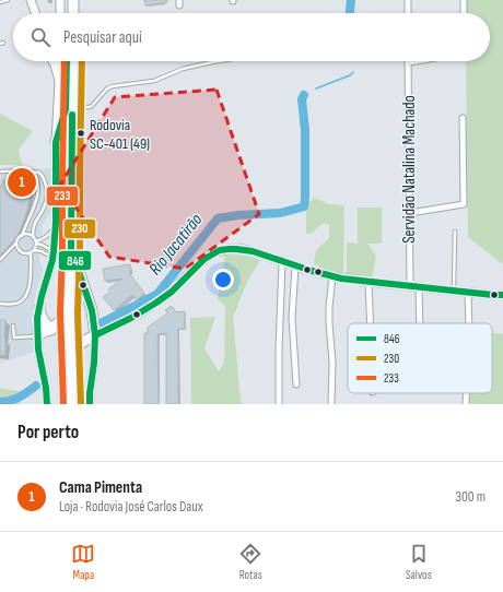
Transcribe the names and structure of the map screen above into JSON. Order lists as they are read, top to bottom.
{
  "streets": {
    "street": ["Servidão Natalina Machado"]
  },
  "water": ["Rio Jacatirão"],
  "places": ["Rodovia SC-401 (49)"],
  "lines": ["transit line 846", "transit line 230", "transit line 233"],
  "legend": ["846", "230", "233"],
  "page": {
    "search": "Pesquisar aqui",
    "pins": "1",
    "heading": "Por perto",
    "list": [
      {
        "mark": "1",
        "name": "Cama Pimenta",
        "note": "Loja · Rodovia José Carlos Daux",
        "value": "300 m"
      }
    ],
    "nav": ["Mapa", "Rotas", "Salvos"]
  }
}
